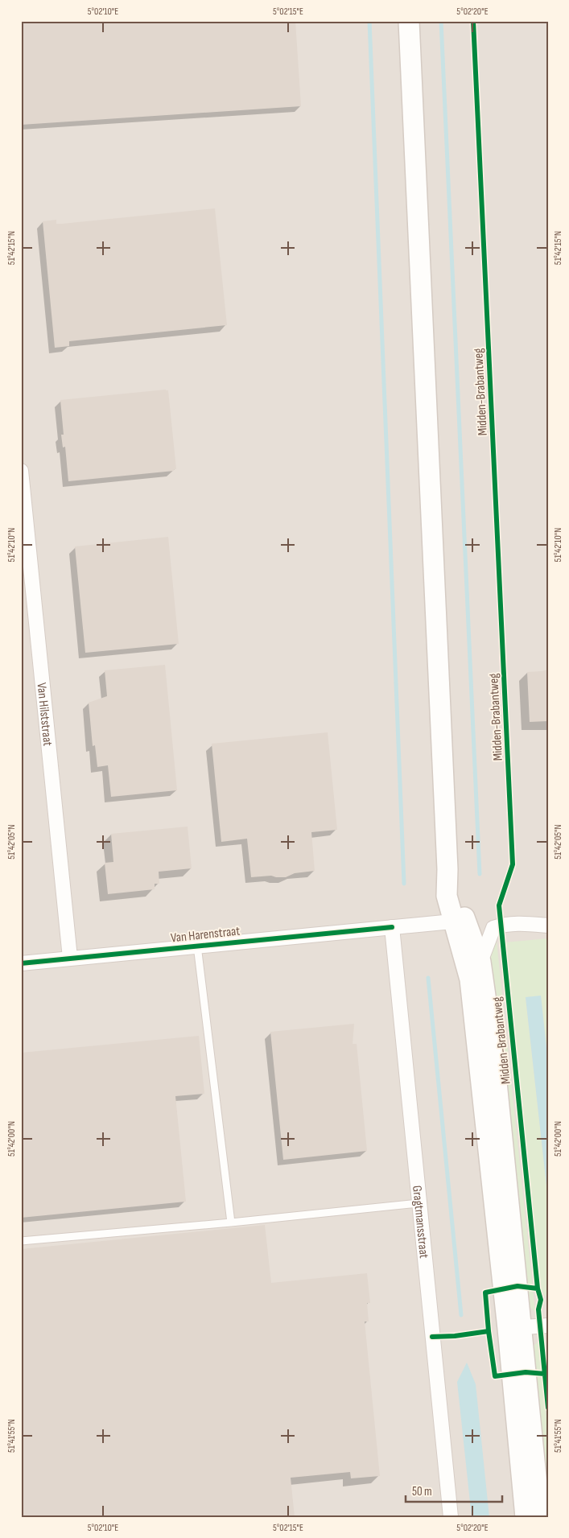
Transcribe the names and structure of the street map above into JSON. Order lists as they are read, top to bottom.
{
  "streets": {
    "street": [
      "Midden-Brabantweg",
      "Van Hilststraat",
      "Van Harenstraat",
      "Gragtmansstraat"
    ]
  },
  "crossings": [
    ["Midden-Brabantweg", "Van Harenstraat"],
    ["Van Hilststraat", "Van Harenstraat"],
    ["Van Harenstraat", "Gragtmansstraat"]
  ],
  "scale_bar": "50 m",
  "coordinates": [
    "5°02'10\"E",
    "5°02'15\"E",
    "5°02'20\"E",
    "51°42'15\"N",
    "51°42'10\"N",
    "51°42'05\"N",
    "51°42'00\"N",
    "51°41'55\"N"
  ]
}
